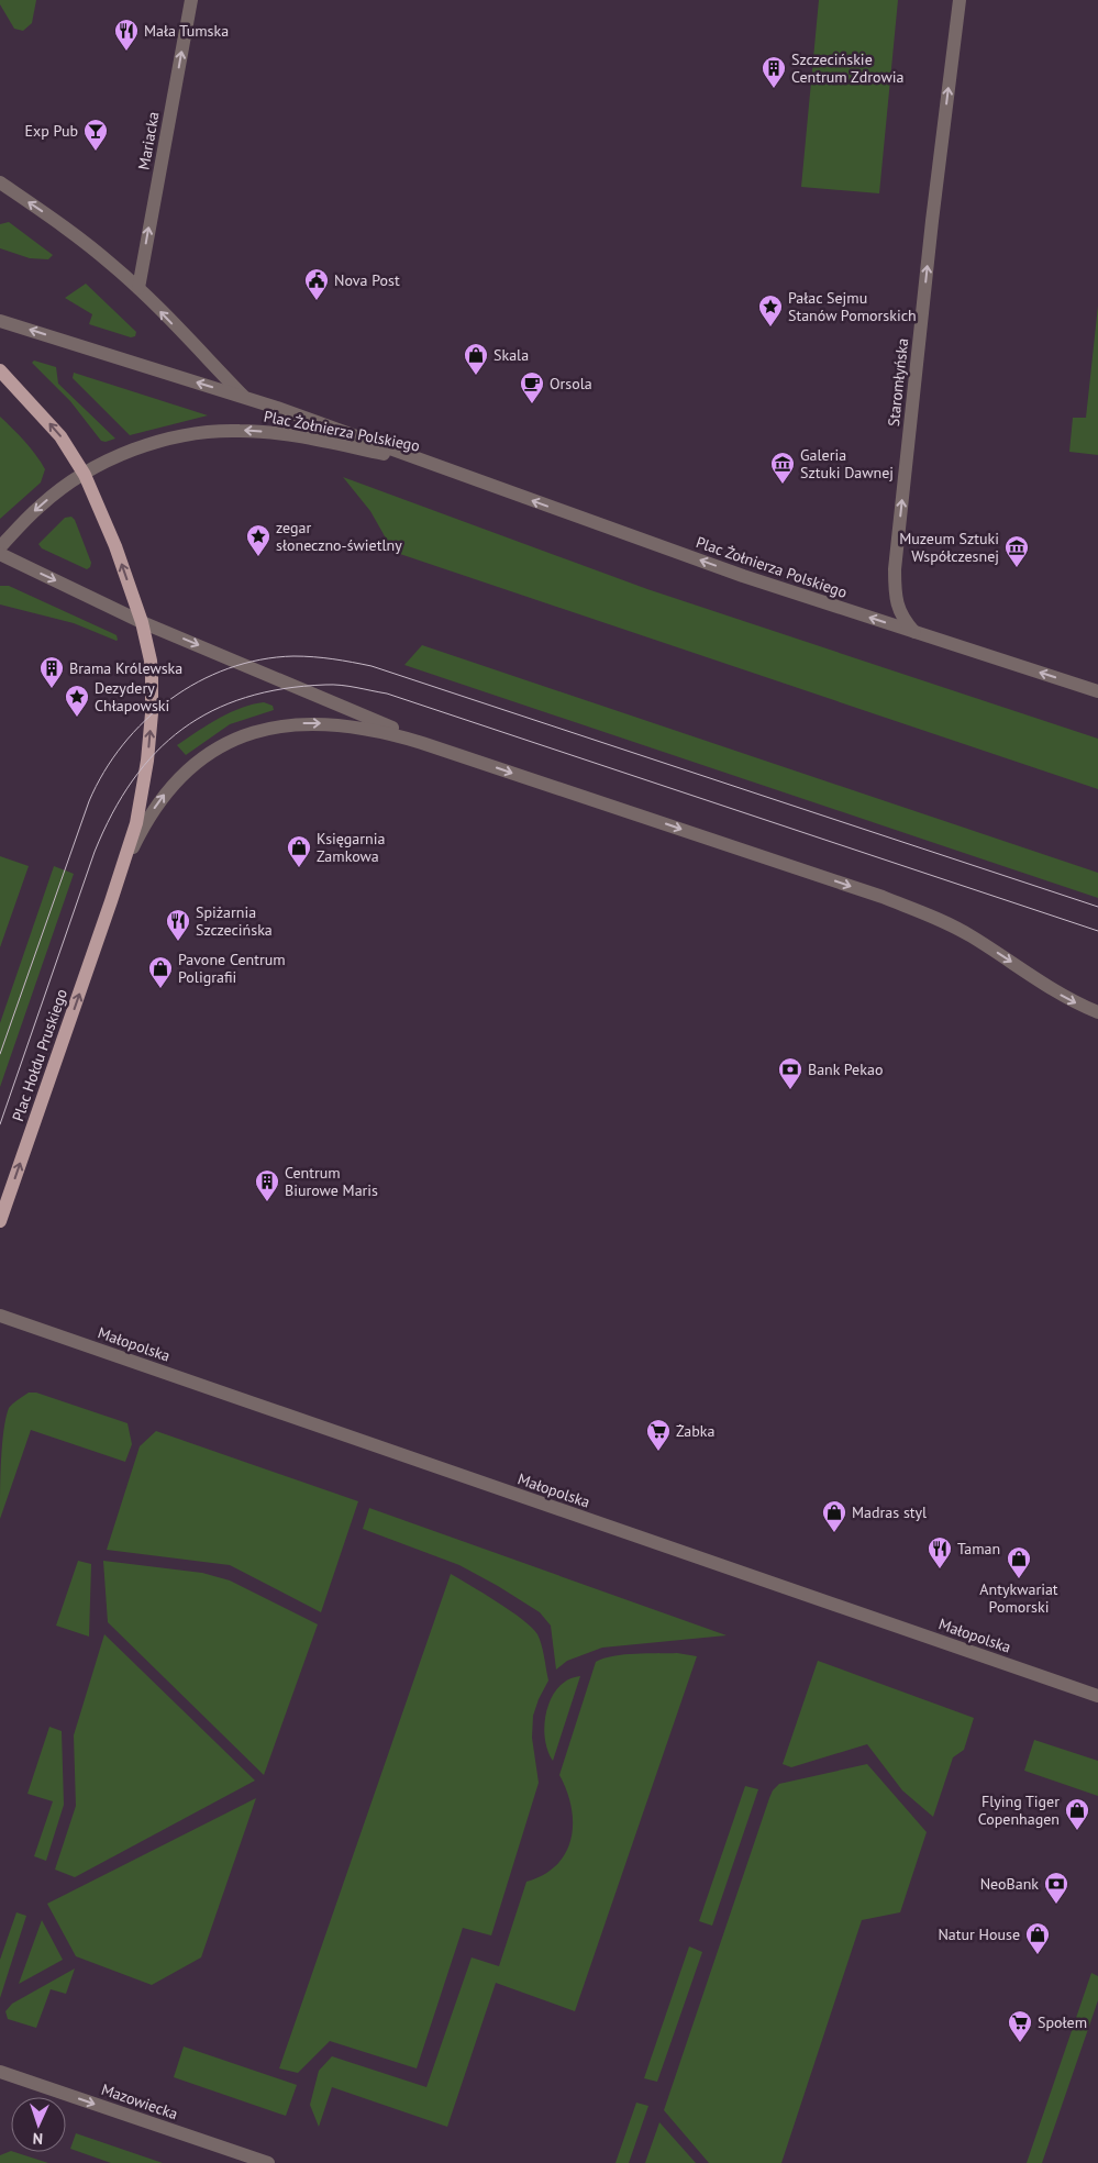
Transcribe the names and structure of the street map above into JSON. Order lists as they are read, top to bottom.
{
  "streets": {
    "main road": ["Plac Hołdu Pruskiego"],
    "street": [
      "Mariacka",
      "Staromłyńska",
      "Plac Żołnierza Polskiego",
      "Małopolska",
      "Mazowiecka"
    ]
  },
  "crossings": [
    ["Mariacka", "Plac Żołnierza Polskiego"],
    ["Staromłyńska", "Plac Żołnierza Polskiego"]
  ],
  "one_way": [
    "Mariacka",
    "Staromłyńska",
    "Plac Żołnierza Polskiego",
    "Plac Hołdu Pruskiego",
    "Mazowiecka"
  ],
  "places": {
    "restaurant": ["Mała Tumska", "Spiżarnia Szczecińska", "Taman"],
    "building": ["Szczecińskie Centrum Zdrowia", "Brama Królewska", "Centrum Biurowe Maris"],
    "bar": ["Exp Pub"],
    "public building": ["Nova Post"],
    "place": ["Pałac Sejmu Stanów Pomorskich", "zegar słoneczno-świetlny", "Dezydery Chłapowski"],
    "shop": [
      "Skala",
      "Księgarnia Zamkowa",
      "Pavone Centrum Poligrafii",
      "Madras styl",
      "Antykwariat Pomorski",
      "Flying Tiger Copenhagen",
      "Natur House"
    ],
    "cafe": ["Orsola"],
    "museum": ["Galeria Sztuki Dawnej", "Muzeum Sztuki Współczesnej"],
    "bank": ["Bank Pekao", "NeoBank"],
    "supermarket": ["Żabka", "Społem"]
  },
  "north": "bottom"
}
